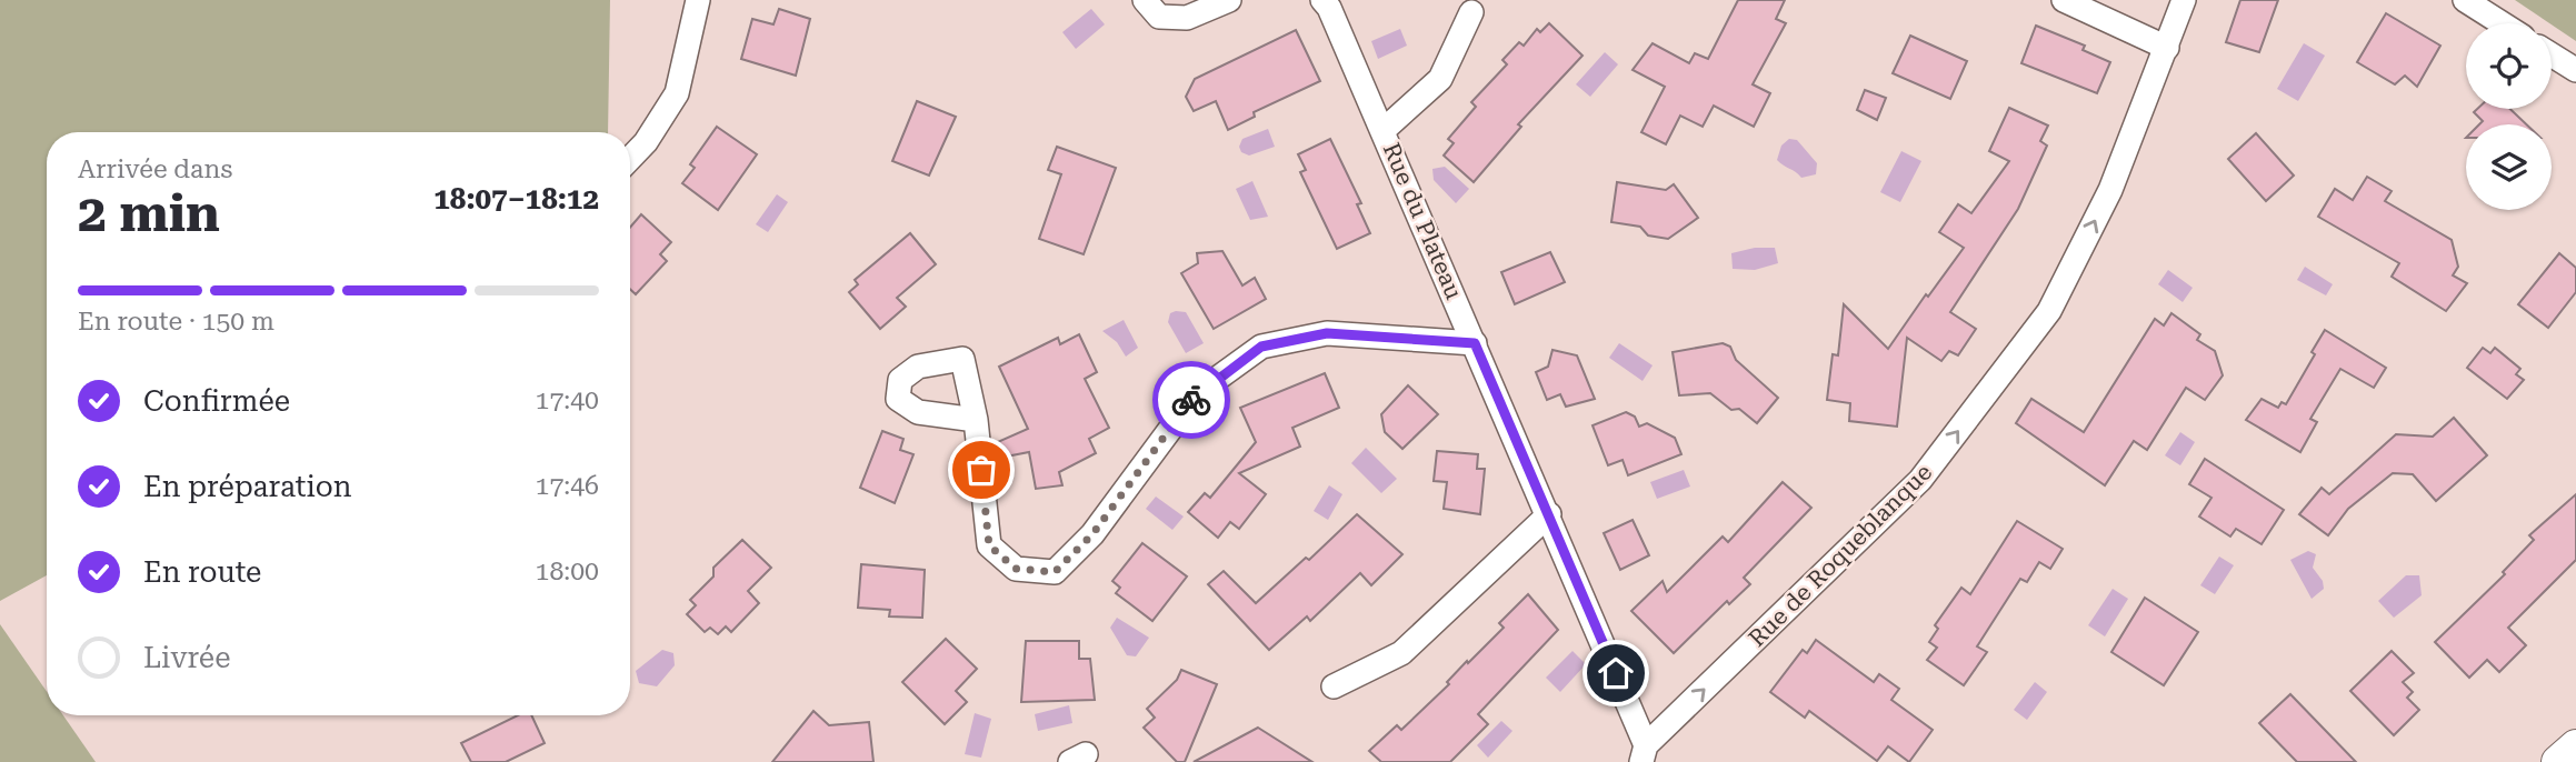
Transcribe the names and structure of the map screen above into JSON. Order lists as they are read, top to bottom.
{
  "streets": {
    "street": ["Rue du Plateau", "Rue de Roqueblanque"]
  },
  "crossings": [
    ["Rue du Plateau", "Rue de Roqueblanque"]
  ],
  "one_way": ["Rue de Roqueblanque"],
  "page": {
    "heading": ["2 min", "Arrivée dans", "18:07–18:12"],
    "bar": "En route · 150 m",
    "list": [
      ["Confirmée", "17:40"],
      ["En préparation", "17:46"],
      ["En route", "18:00"],
      "Livrée"
    ]
  }
}
